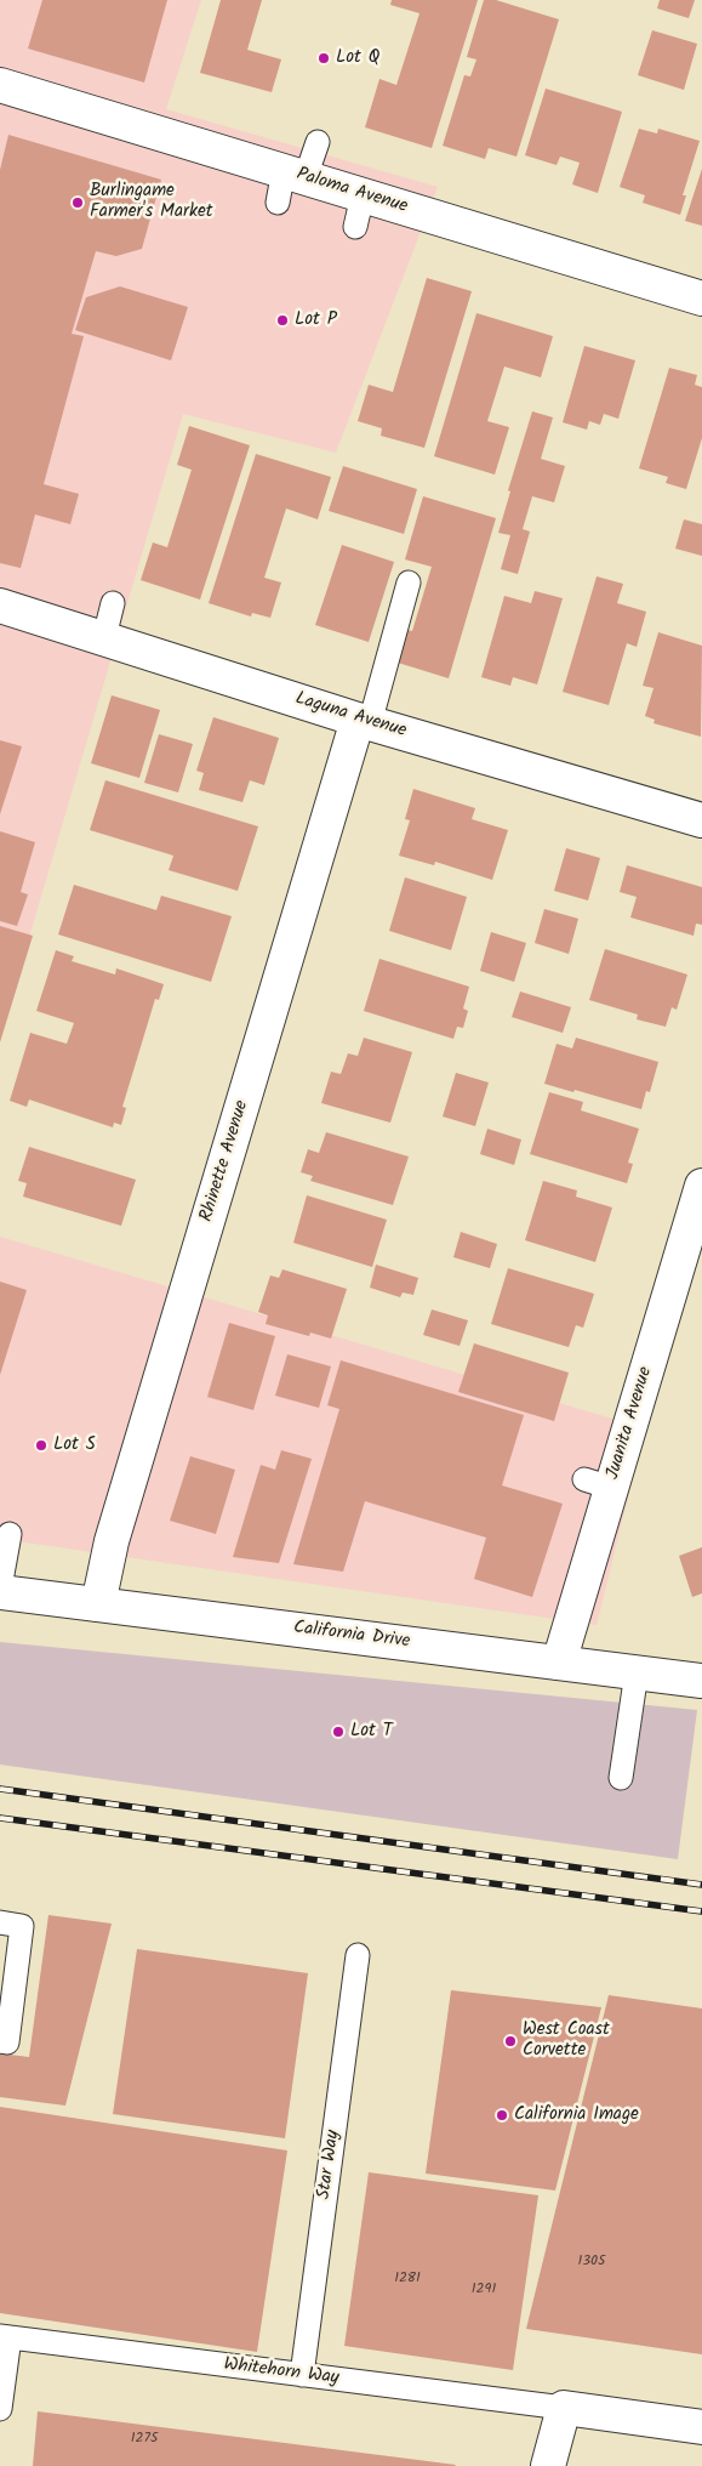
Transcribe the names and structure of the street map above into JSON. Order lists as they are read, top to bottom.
{
  "streets": {
    "street": [
      "Paloma Avenue",
      "Laguna Avenue",
      "Rhinette Avenue",
      "Juanita Avenue",
      "California Drive"
    ],
    "lane": ["Star Way", "Whitehorn Way"]
  },
  "crossings": [
    ["Laguna Avenue", "Rhinette Avenue"],
    ["Rhinette Avenue", "California Drive"],
    ["Juanita Avenue", "California Drive"],
    ["Star Way", "Whitehorn Way"]
  ],
  "places": [
    "Lot Q",
    "Burlingame Farmer's Market",
    "Lot P",
    "Lot S",
    "Lot T",
    "West Coast Corvette",
    "California Image"
  ],
  "house_numbers": [
    "1305",
    "1281",
    "1291",
    "1275"
  ]
}
